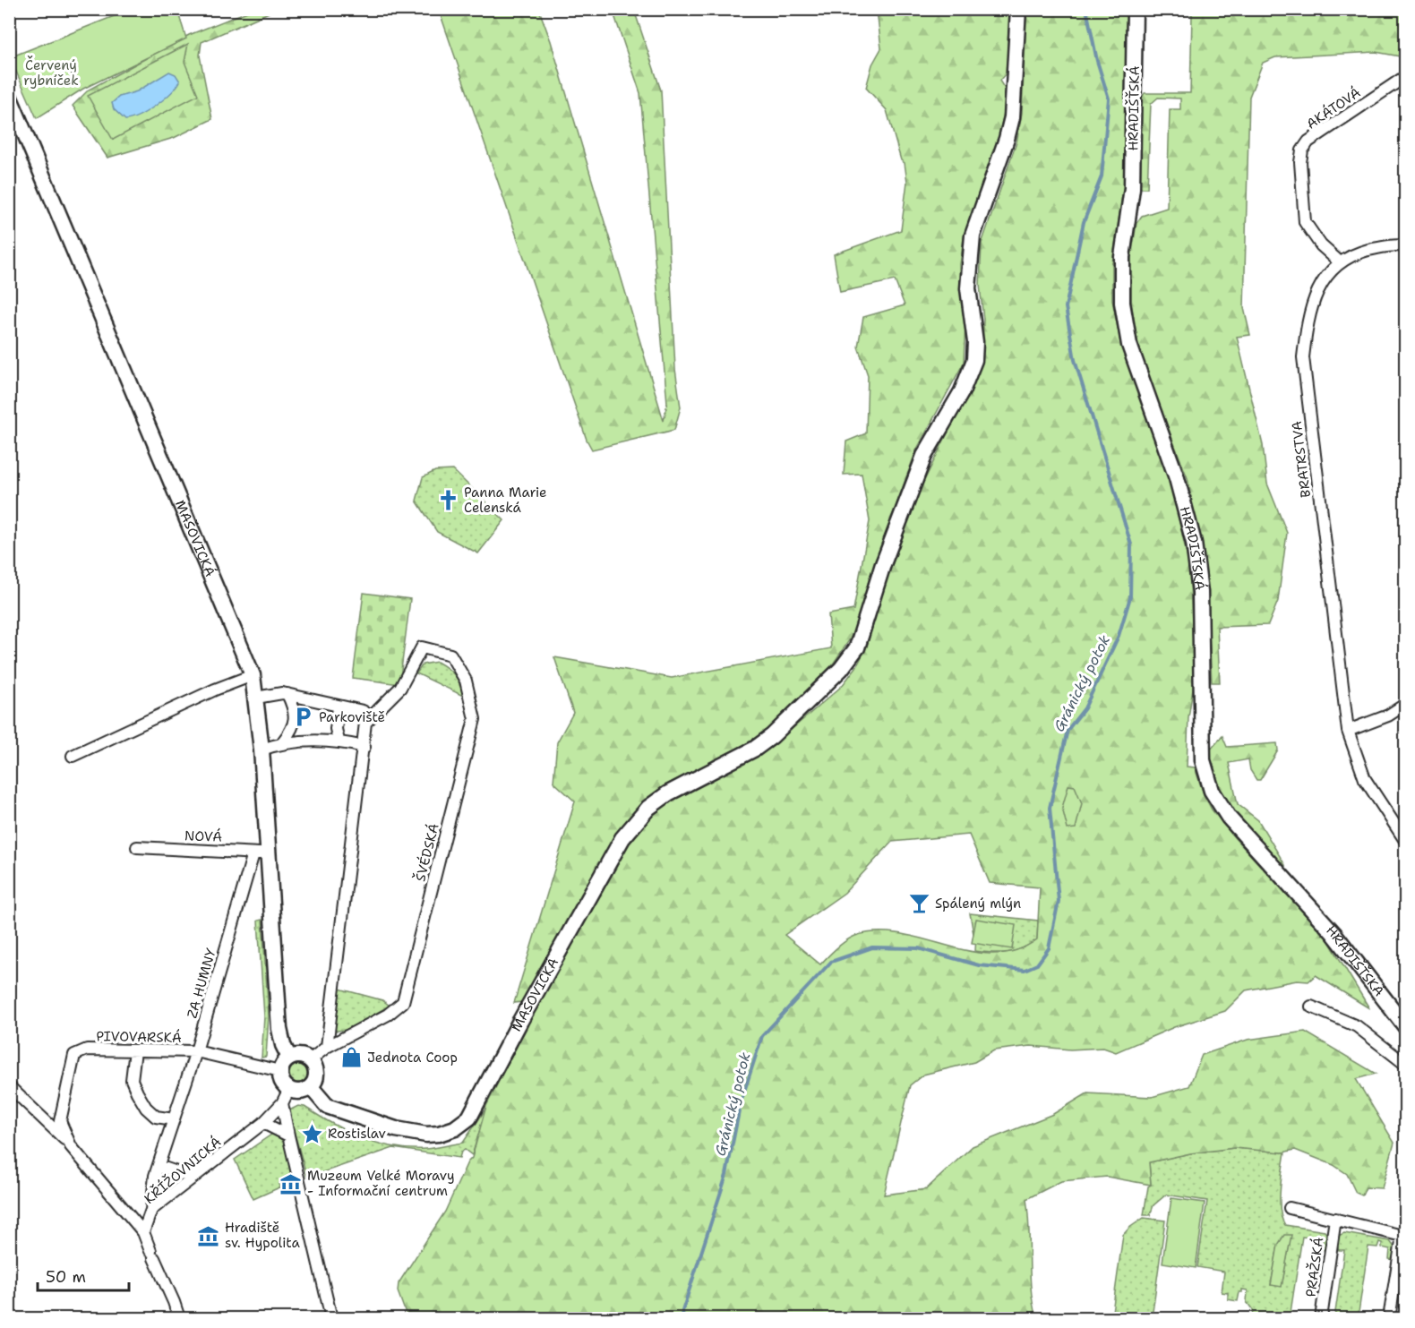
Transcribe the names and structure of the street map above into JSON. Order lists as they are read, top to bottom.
{
  "streets": {
    "street": [
      "HRADIŠŤSKÁ",
      "AKÁTOVÁ",
      "BRATRSTVA",
      "MAŠOVICKÁ",
      "NOVÁ",
      "ŠVÉDSKÁ",
      "ZA HUMNY",
      "PIVOVARSKÁ",
      "KŘÍŽOVNICKÁ",
      "PRAŽSKÁ"
    ]
  },
  "crossings": [
    ["AKÁTOVÁ", "BRATRSTVA"],
    ["MAŠOVICKÁ", "NOVÁ"],
    ["MAŠOVICKÁ", "ŠVÉDSKÁ"],
    ["MAŠOVICKÁ", "ZA HUMNY"],
    ["MAŠOVICKÁ", "PIVOVARSKÁ"],
    ["MAŠOVICKÁ", "KŘÍŽOVNICKÁ"],
    ["NOVÁ", "ZA HUMNY"],
    ["ŠVÉDSKÁ", "PIVOVARSKÁ"],
    ["ŠVÉDSKÁ", "KŘÍŽOVNICKÁ"],
    ["ZA HUMNY", "PIVOVARSKÁ"],
    ["ZA HUMNY", "KŘÍŽOVNICKÁ"],
    ["PIVOVARSKÁ", "KŘÍŽOVNICKÁ"]
  ],
  "water": ["Gránický potok"],
  "parks": ["Červený rybníček"],
  "places": {
    "church": ["Panna Marie Celenská"],
    "parking": ["Parkoviště"],
    "bar": ["Spálený mlýn"],
    "shop": ["Jednota Coop"],
    "place": ["Rostislav"],
    "museum": ["Muzeum Velké Moravy - Informační centrum", "Hradiště sv. Hypolita"]
  },
  "scale_bar": "50 m"
}
